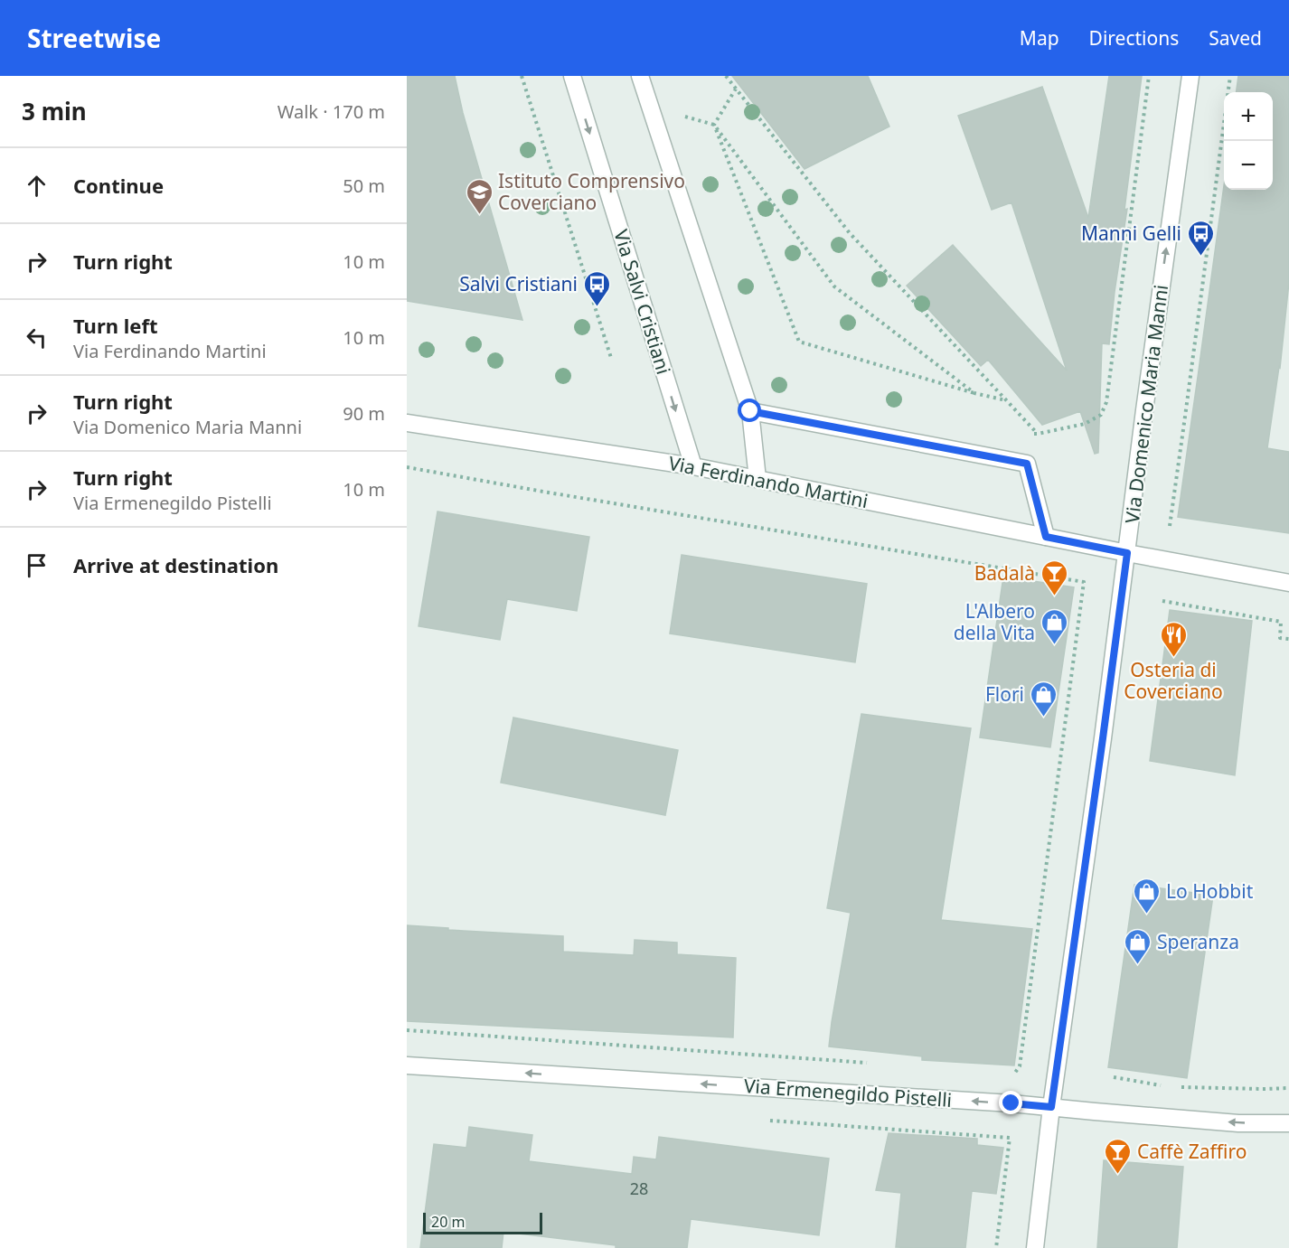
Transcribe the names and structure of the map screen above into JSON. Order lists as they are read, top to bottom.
{
  "streets": {
    "street": [
      "Via Salvi Cristiani",
      "Via Domenico Maria Manni",
      "Via Ferdinando Martini",
      "Via Ermenegildo Pistelli"
    ]
  },
  "crossings": [
    ["Via Salvi Cristiani", "Via Ferdinando Martini"],
    ["Via Domenico Maria Manni", "Via Ferdinando Martini"],
    ["Via Domenico Maria Manni", "Via Ermenegildo Pistelli"]
  ],
  "one_way": ["Via Domenico Maria Manni", "Via Ermenegildo Pistelli"],
  "places": {
    "school or university": ["Istituto Comprensivo Coverciano"],
    "bus stop": ["Manni Gelli", "Salvi Cristiani"],
    "bar": ["Badalà", "Caffè Zaffiro"],
    "shop": [
      "L'Albero della Vita",
      "Flori",
      "Lo Hobbit",
      "Speranza"
    ],
    "restaurant": ["Osteria di Coverciano"]
  },
  "house_numbers": ["28"],
  "scale_bar": "20 m",
  "page": {
    "header": "Streetwise",
    "nav": ["Map", "Directions", "Saved"],
    "heading": ["3 min", "Walk · 170 m"],
    "map_buttons": ["+", "−"],
    "list": [
      ["Continue", "50 m"],
      ["Turn right", "10 m"],
      ["Turn left", "Via Ferdinando Martini", "10 m"],
      ["Turn right", "Via Domenico Maria Manni", "90 m"],
      ["Turn right", "Via Ermenegildo Pistelli", "10 m"],
      "Arrive at destination"
    ],
    "scale": "20 m"
  }
}
